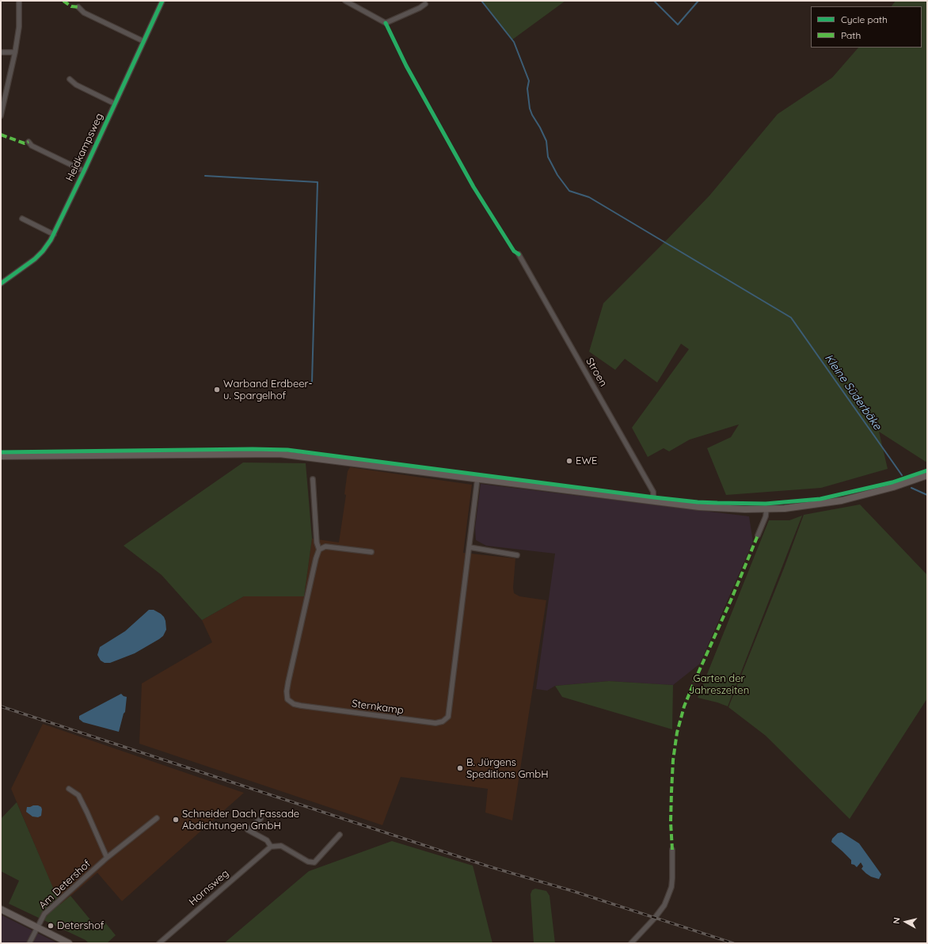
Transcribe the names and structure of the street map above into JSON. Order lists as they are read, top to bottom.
{
  "streets": {
    "street": [
      "Heidkampsweg",
      "Stroen",
      "Sternkamp",
      "Am Detershof",
      "Hornsweg"
    ]
  },
  "water": ["Kleine Süderbäke"],
  "parks": ["Garten der Jahreszeiten"],
  "places": [
    "Warband Erdbeer- u. Spargelhof",
    "EWE",
    "B. Jürgens Speditions GmbH",
    "Schneider Dach Fassade Abdichtungen GmbH",
    "Detershof"
  ],
  "legend": ["Cycle path", "Path"],
  "north": "left"
}
